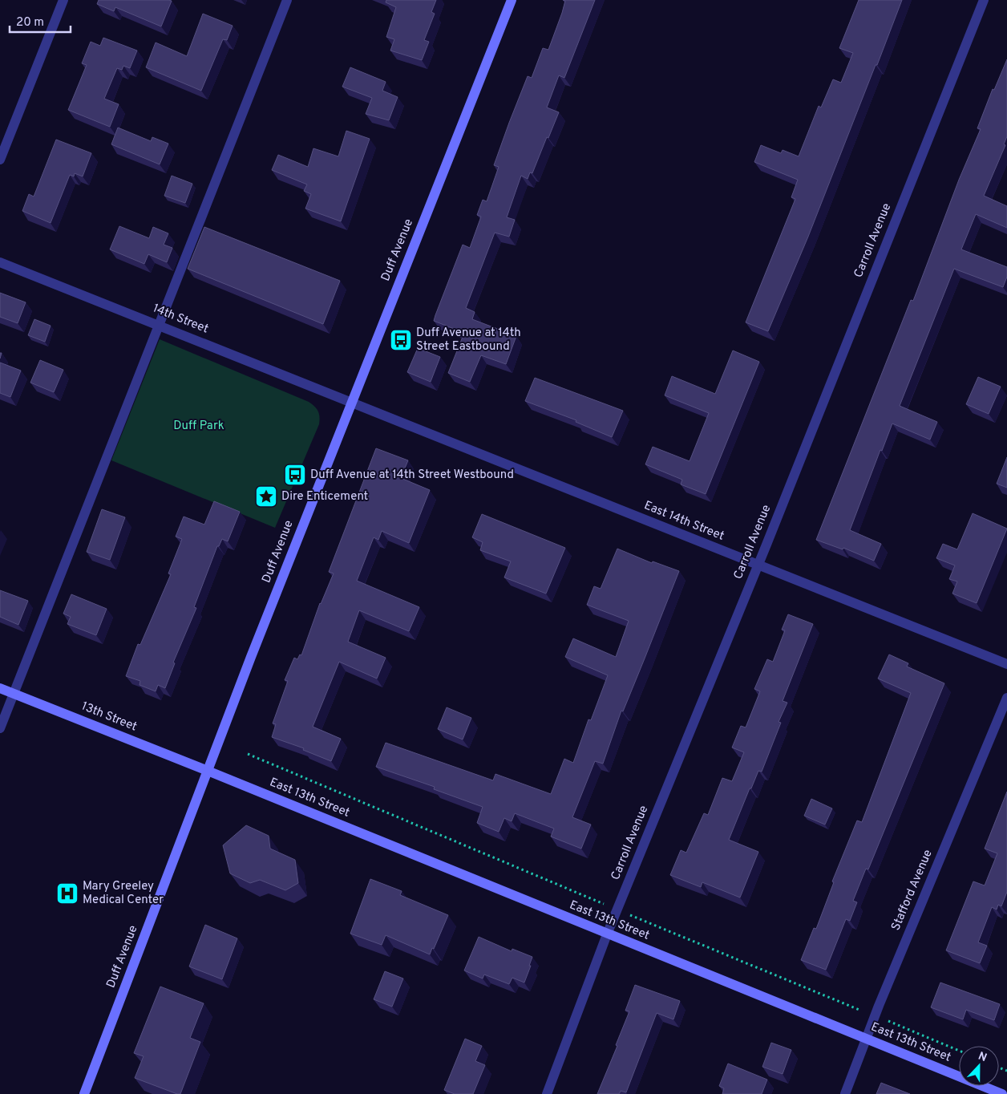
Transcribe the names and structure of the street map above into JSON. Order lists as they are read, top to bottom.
{
  "streets": {
    "main road": ["Duff Avenue", "13th Street", "East 13th Street"],
    "street": [
      "Carroll Avenue",
      "14th Street",
      "East 14th Street",
      "Stafford Avenue"
    ]
  },
  "crossings": [
    ["Carroll Avenue", "East 14th Street"],
    ["Carroll Avenue", "East 13th Street"],
    ["Duff Avenue", "14th Street"],
    ["Duff Avenue", "East 14th Street"],
    ["Duff Avenue", "13th Street"],
    ["Duff Avenue", "East 13th Street"],
    ["14th Street", "East 14th Street"],
    ["13th Street", "East 13th Street"],
    ["East 13th Street", "Stafford Avenue"]
  ],
  "parks": ["Duff Park"],
  "places": {
    "bus stop": ["Duff Avenue at 14th Street Eastbound", "Duff Avenue at 14th Street Westbound"],
    "place": ["Dire Enticement"],
    "hospital": ["Mary Greeley Medical Center"]
  },
  "scale_bar": "20 m",
  "north": "top"
}
